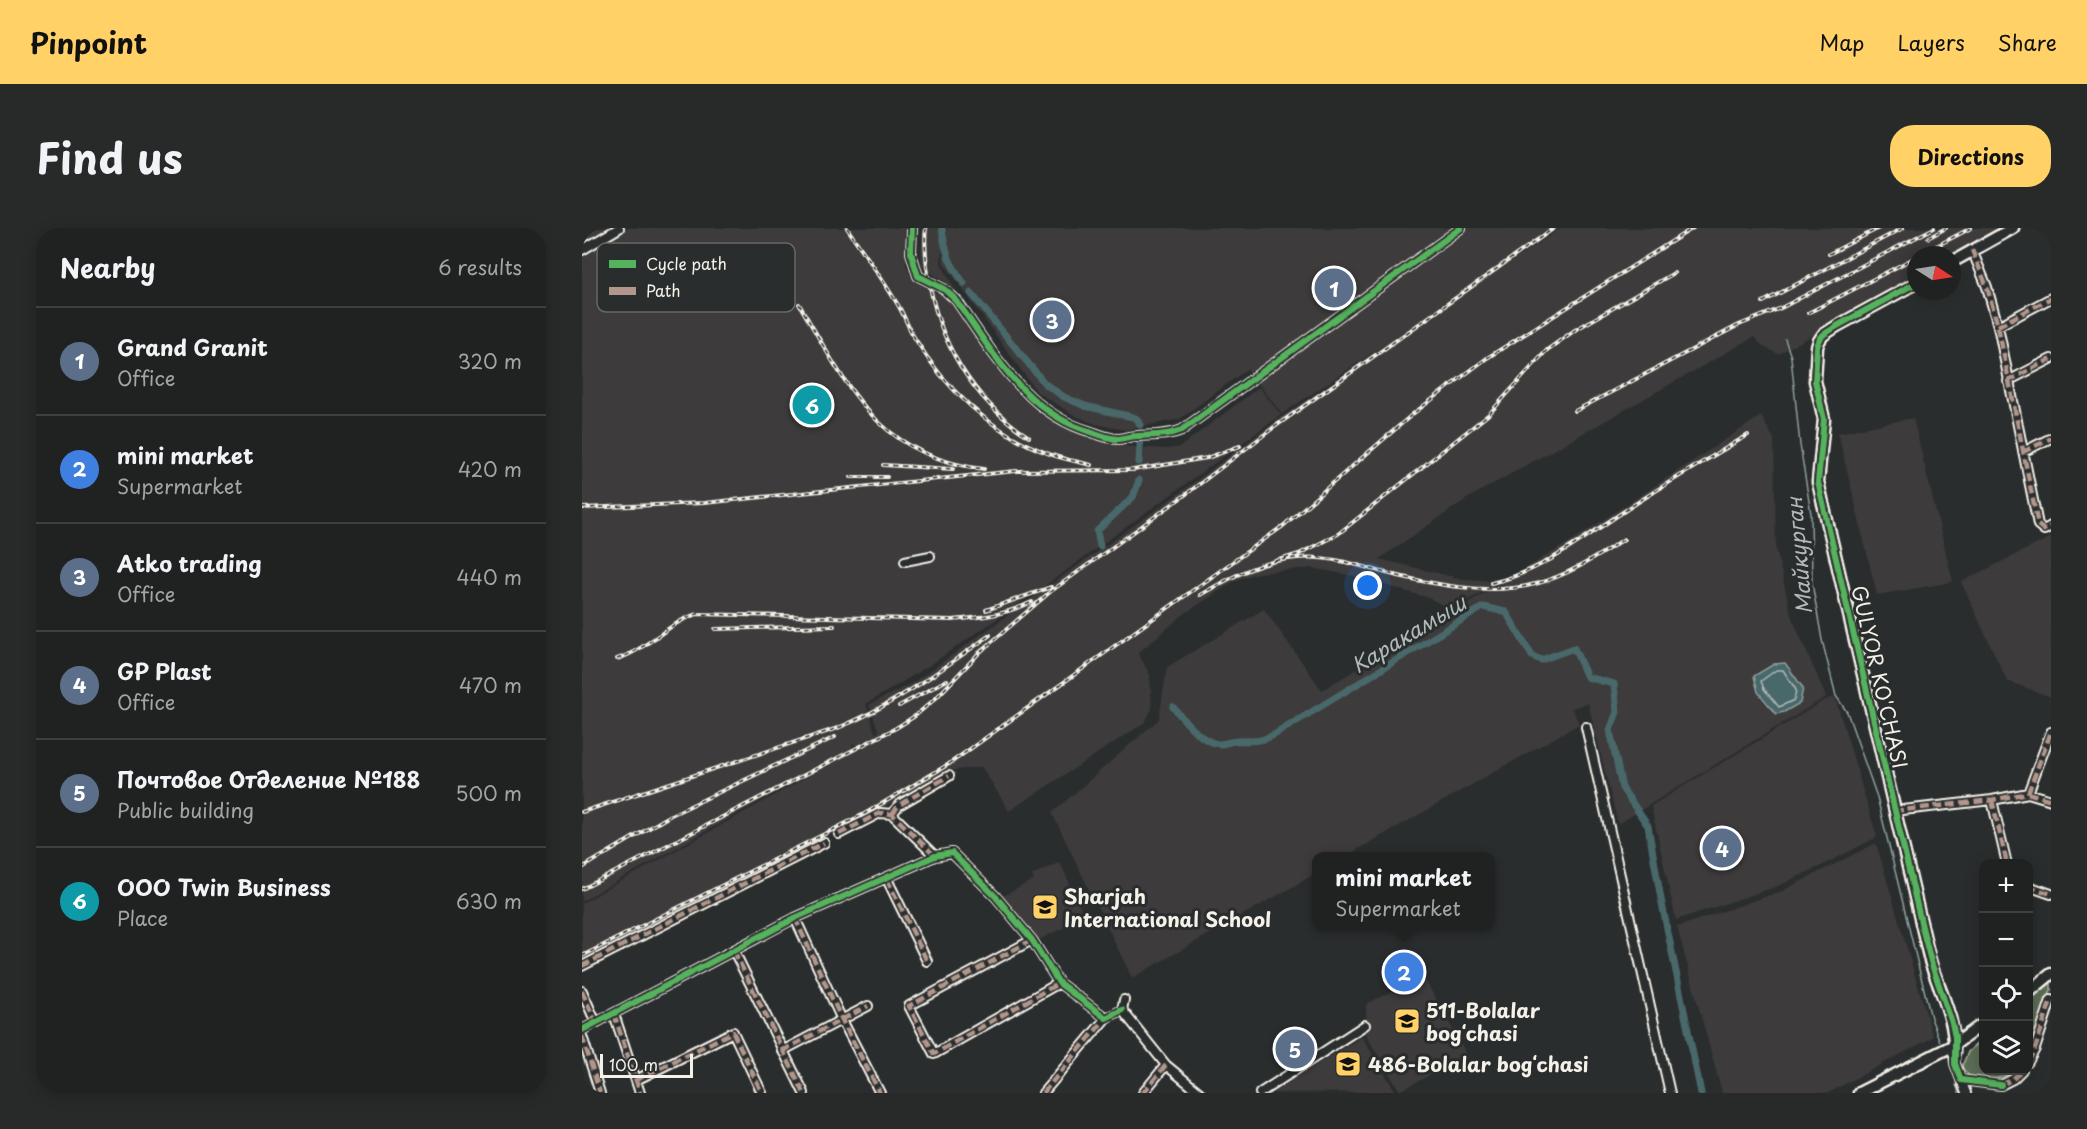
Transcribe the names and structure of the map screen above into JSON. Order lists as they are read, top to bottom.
{
  "streets": {
    "street": ["GULYOR KO'CHASI"]
  },
  "water": ["Майкурган", "Каракамыш"],
  "places": {
    "school or university": ["Sharjah International School", "511-Bolalar bogʻchasi", "486-Bolalar bogʻchasi"]
  },
  "legend": ["Cycle path", "Path"],
  "scale_bar": "100 m",
  "north": "right",
  "page": {
    "header": "Pinpoint",
    "nav": ["Map", "Layers", "Share"],
    "title": "Find us",
    "buttons": "Directions",
    "heading": ["Nearby", "6 results"],
    "pins": [
      "1",
      "3",
      "6",
      "4",
      "2",
      "5"
    ],
    "list": [
      {
        "mark": "1",
        "name": "Grand Granit",
        "note": "Office",
        "value": "320 m"
      },
      {
        "mark": "2",
        "name": "mini market",
        "note": "Supermarket",
        "value": "420 m"
      },
      {
        "mark": "3",
        "name": "Atko trading",
        "note": "Office",
        "value": "440 m"
      },
      {
        "mark": "4",
        "name": "GP Plast",
        "note": "Office",
        "value": "470 m"
      },
      {
        "mark": "5",
        "name": "Почтовое Отделение №188",
        "note": "Public building",
        "value": "500 m"
      },
      {
        "mark": "6",
        "name": "ООО Twin Business",
        "note": "Place",
        "value": "630 m"
      }
    ],
    "popup": ["mini market", "Supermarket"],
    "map_buttons": ["+", "−"],
    "scale": "100 m"
  }
}
